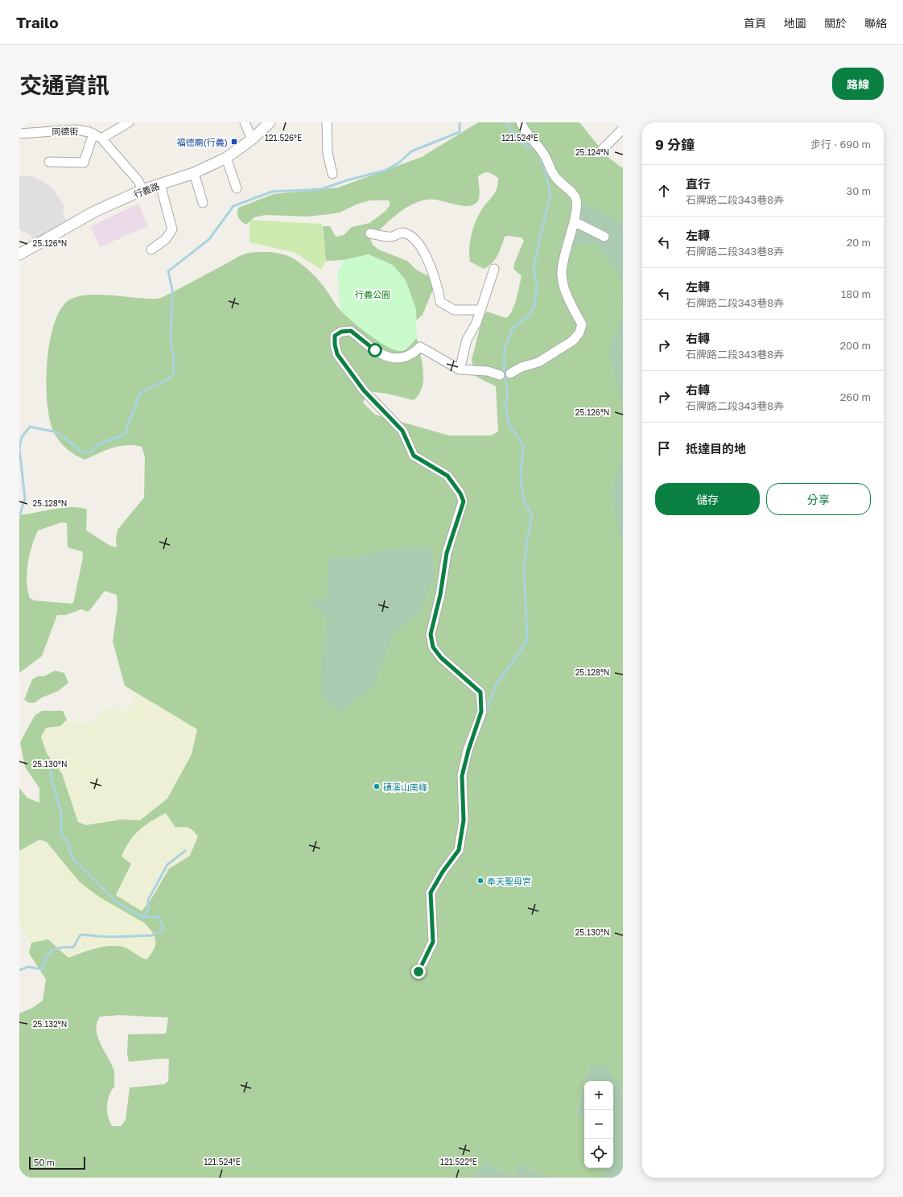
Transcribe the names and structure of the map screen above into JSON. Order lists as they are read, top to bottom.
{
  "streets": {
    "street": ["同德街", "行義路"]
  },
  "crossings": [
    ["同德街", "行義路"]
  ],
  "parks": ["行義公園"],
  "places": {
    "transit": ["福德廟(行義)"],
    "other": ["磺溪山南峰", "奉天聖母宮"]
  },
  "scale_bar": "50 m",
  "page": {
    "header": "Trailo",
    "nav": [
      "首頁",
      "地圖",
      "關於",
      "聯絡"
    ],
    "title": "交通資訊",
    "buttons": [
      "路線",
      ["儲存", "分享"]
    ],
    "heading": ["9 分鐘", "步行 · 690 m"],
    "list": [
      ["直行", "石牌路二段343巷8弄", "30 m"],
      ["左轉", "石牌路二段343巷8弄", "20 m"],
      ["左轉", "石牌路二段343巷8弄", "180 m"],
      ["右轉", "石牌路二段343巷8弄", "200 m"],
      ["右轉", "石牌路二段343巷8弄", "260 m"],
      "抵達目的地"
    ],
    "map_buttons": ["+", "−"],
    "scale": "50 m"
  },
  "coordinates": [
    "121.526°E",
    "121.524°E",
    "25.124°N",
    "25.126°N",
    "25.128°N",
    "25.130°N",
    "25.132°N",
    "121.522°E"
  ]
}
